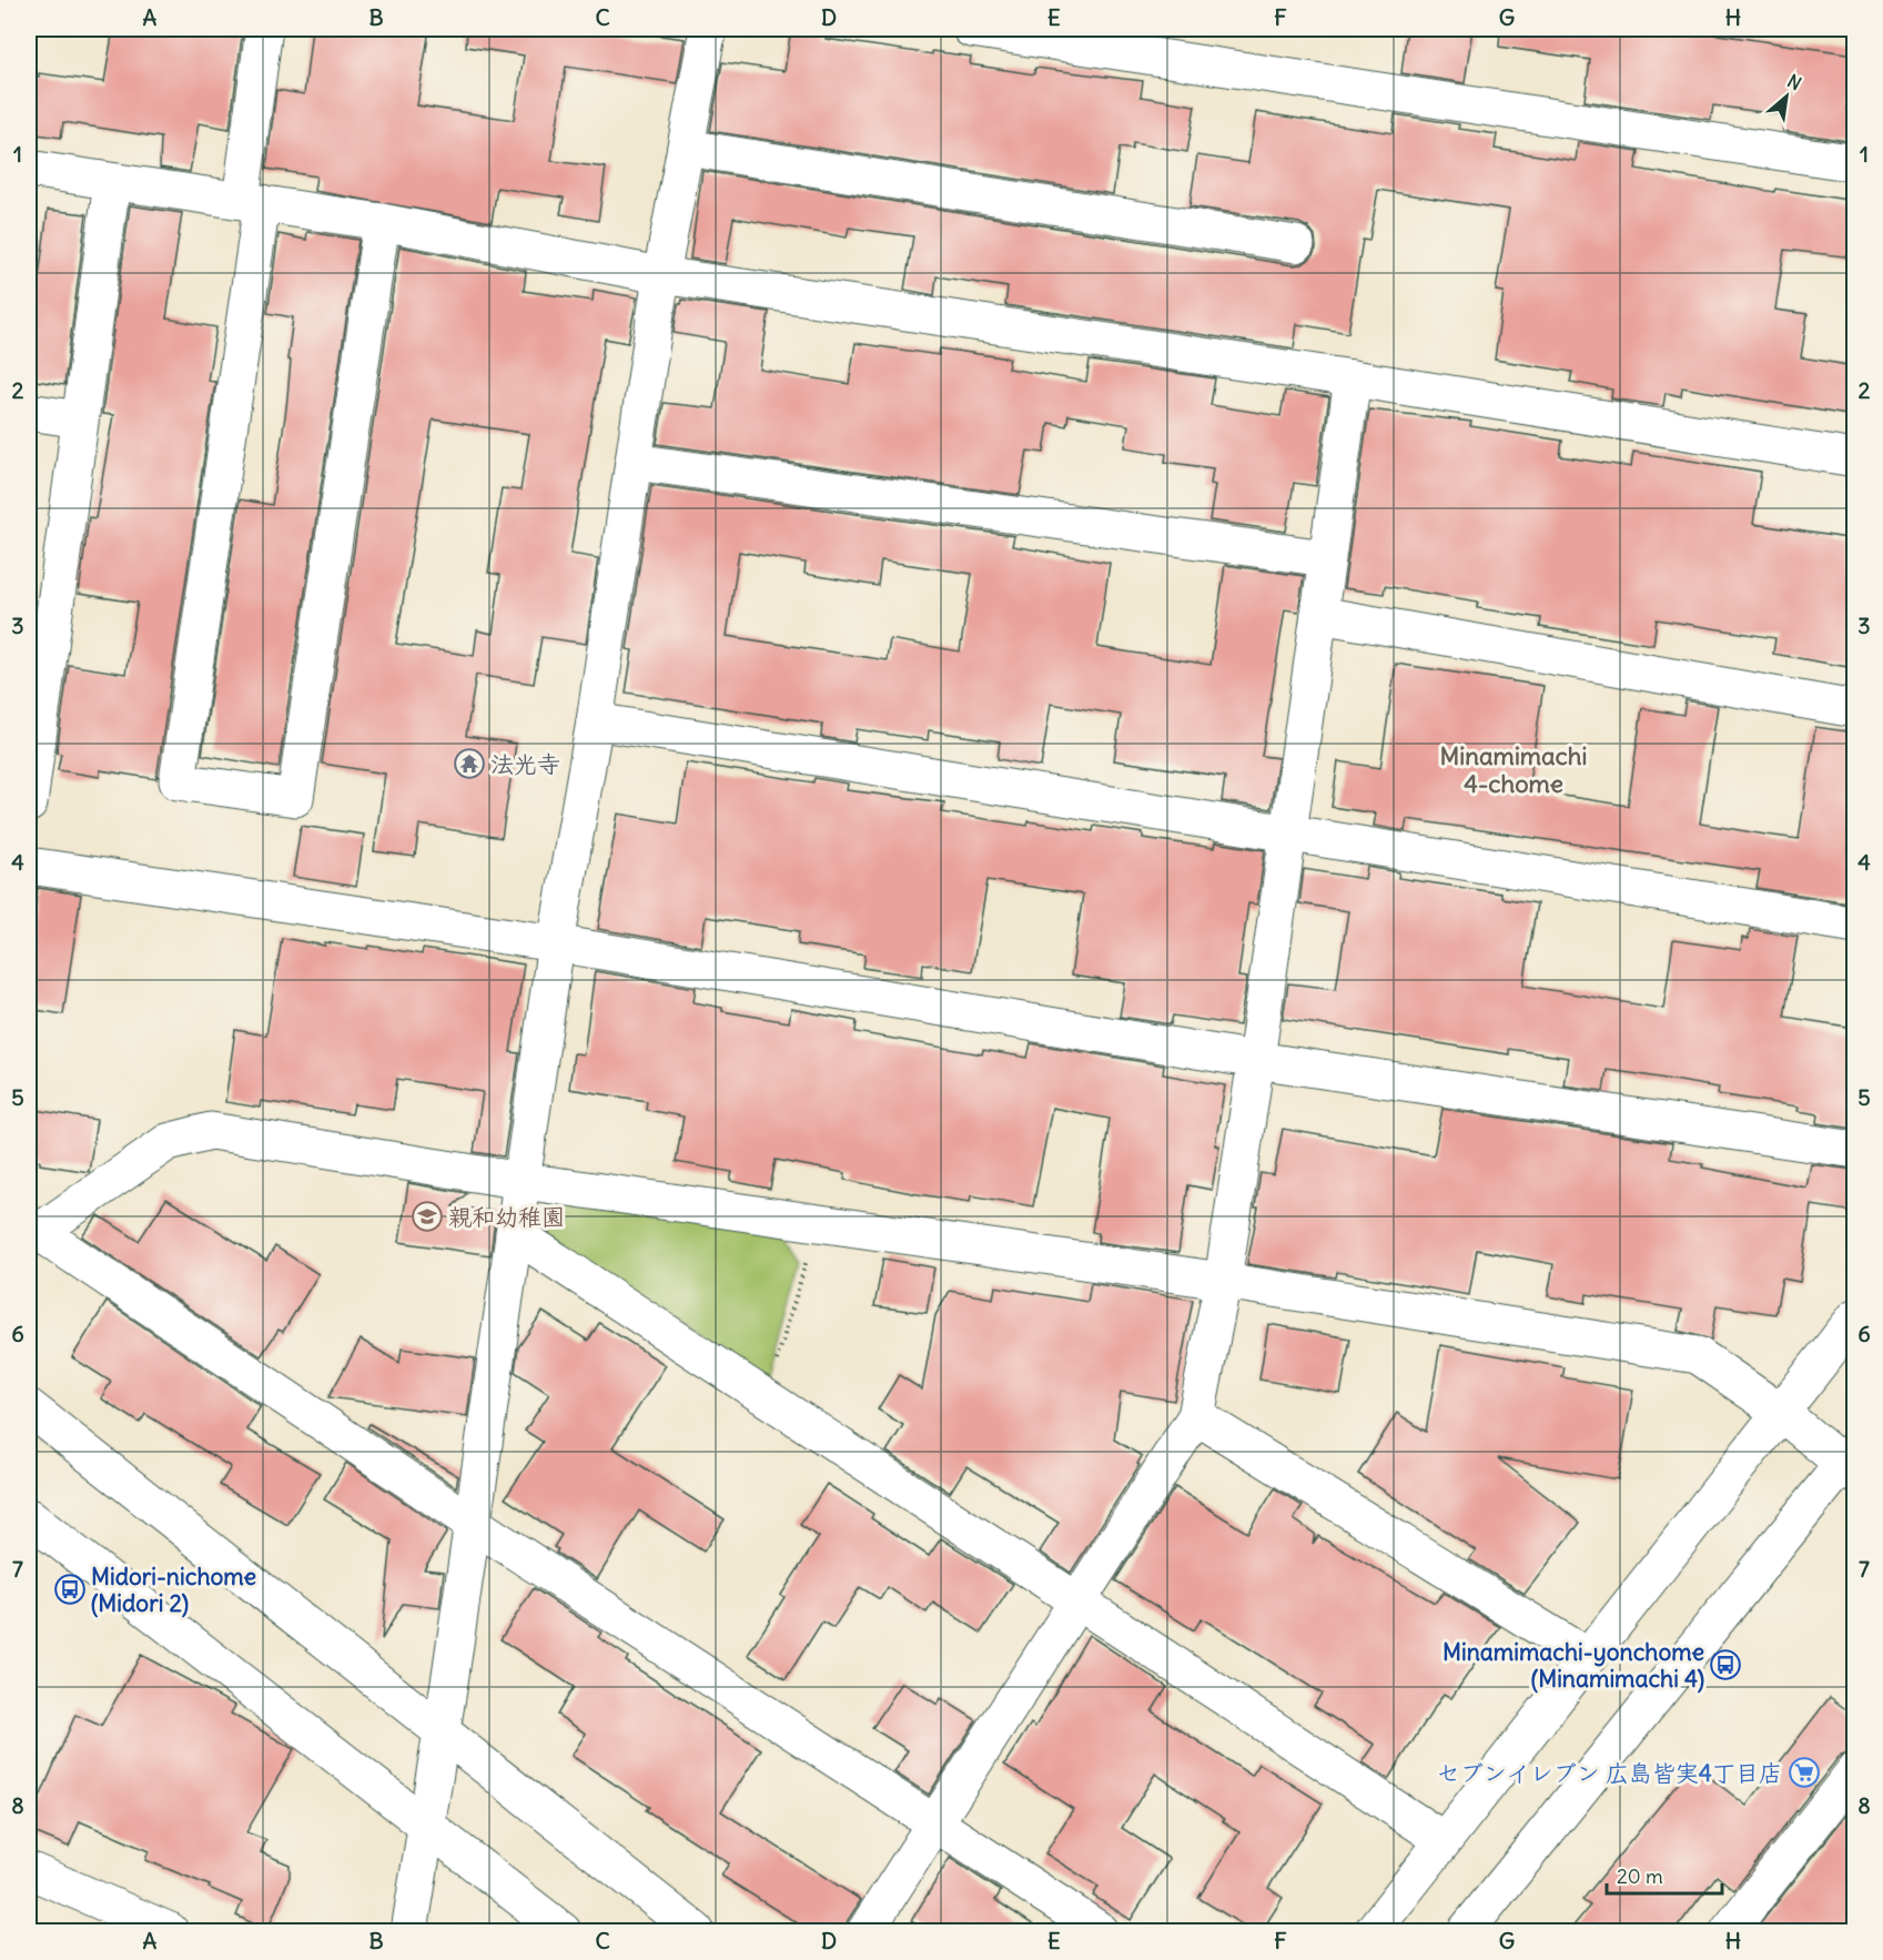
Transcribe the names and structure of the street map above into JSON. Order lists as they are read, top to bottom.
{
  "districts": ["Minamimachi 4-chome"],
  "places": {
    "temple": ["法光寺"],
    "school or university": ["親和幼稚園"],
    "bus stop": ["Midori-nichome (Midori 2)", "Minamimachi-yonchome (Minamimachi 4)"],
    "supermarket": ["セブンイレブン 広島皆実4丁目店"]
  },
  "scale_bar": "20 m",
  "north": "top right",
  "grid": {
    "columns": [
      "A",
      "B",
      "C",
      "D",
      "E",
      "F",
      "G",
      "H"
    ],
    "rows": [
      "1",
      "2",
      "3",
      "4",
      "5",
      "6",
      "7",
      "8"
    ]
  }
}
